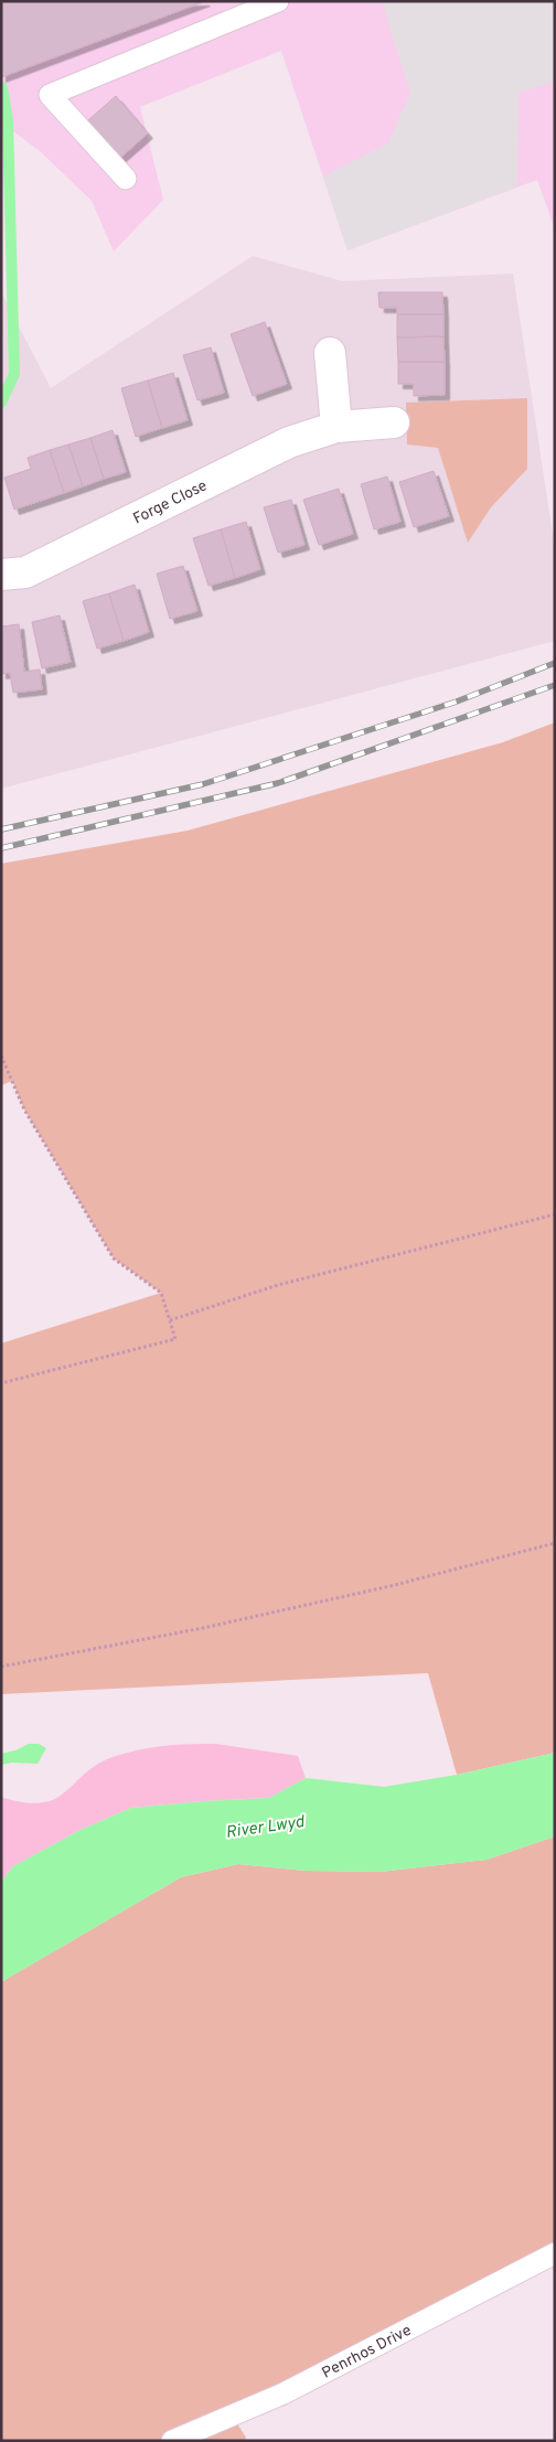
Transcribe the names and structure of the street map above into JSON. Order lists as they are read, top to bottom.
{
  "streets": {
    "street": ["Forge Close"],
    "lane": ["Penrhos Drive"]
  },
  "water": ["River Lwyd"]
}
